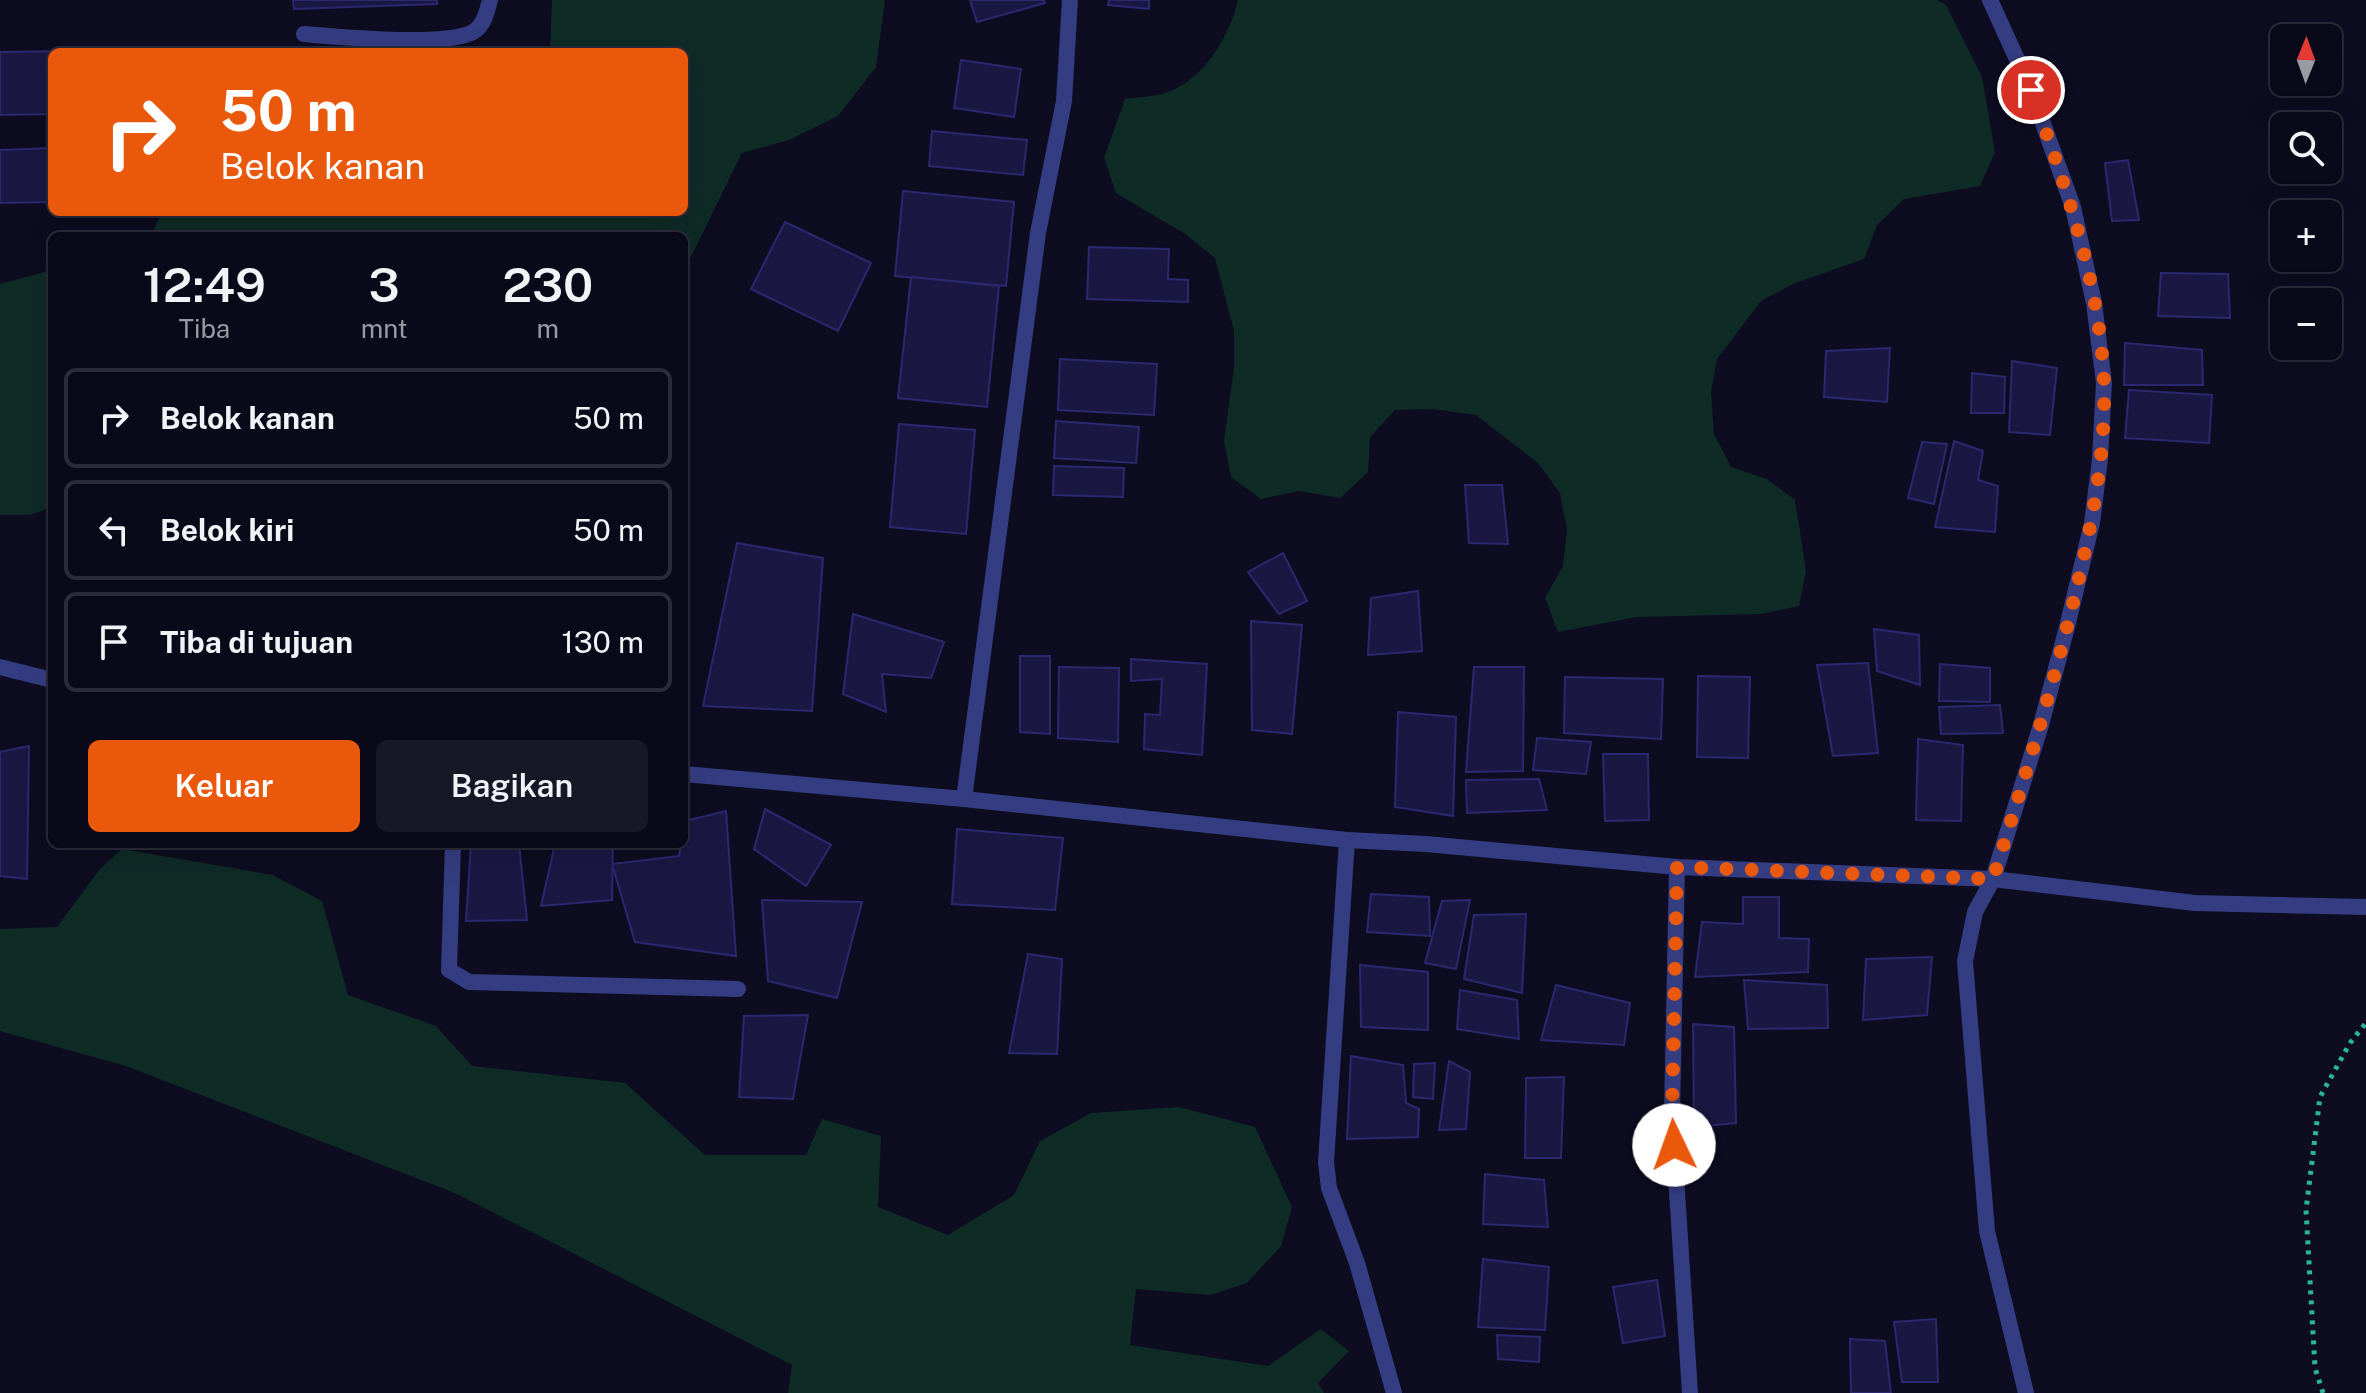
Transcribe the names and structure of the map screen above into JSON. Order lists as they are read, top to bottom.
{
  "north": "top",
  "page": {
    "map_buttons": ["+", "−"],
    "turn": ["50 m", "Belok kanan"],
    "eta": [
      "12:49",
      "Tiba",
      "3",
      "mnt",
      "230",
      "m"
    ],
    "list": [
      {
        "name": "Belok kanan",
        "value": "50 m"
      },
      {
        "name": "Belok kiri",
        "value": "50 m"
      },
      {
        "name": "Tiba di tujuan",
        "value": "130 m"
      }
    ],
    "buttons": ["Keluar", "Bagikan"]
  }
}
